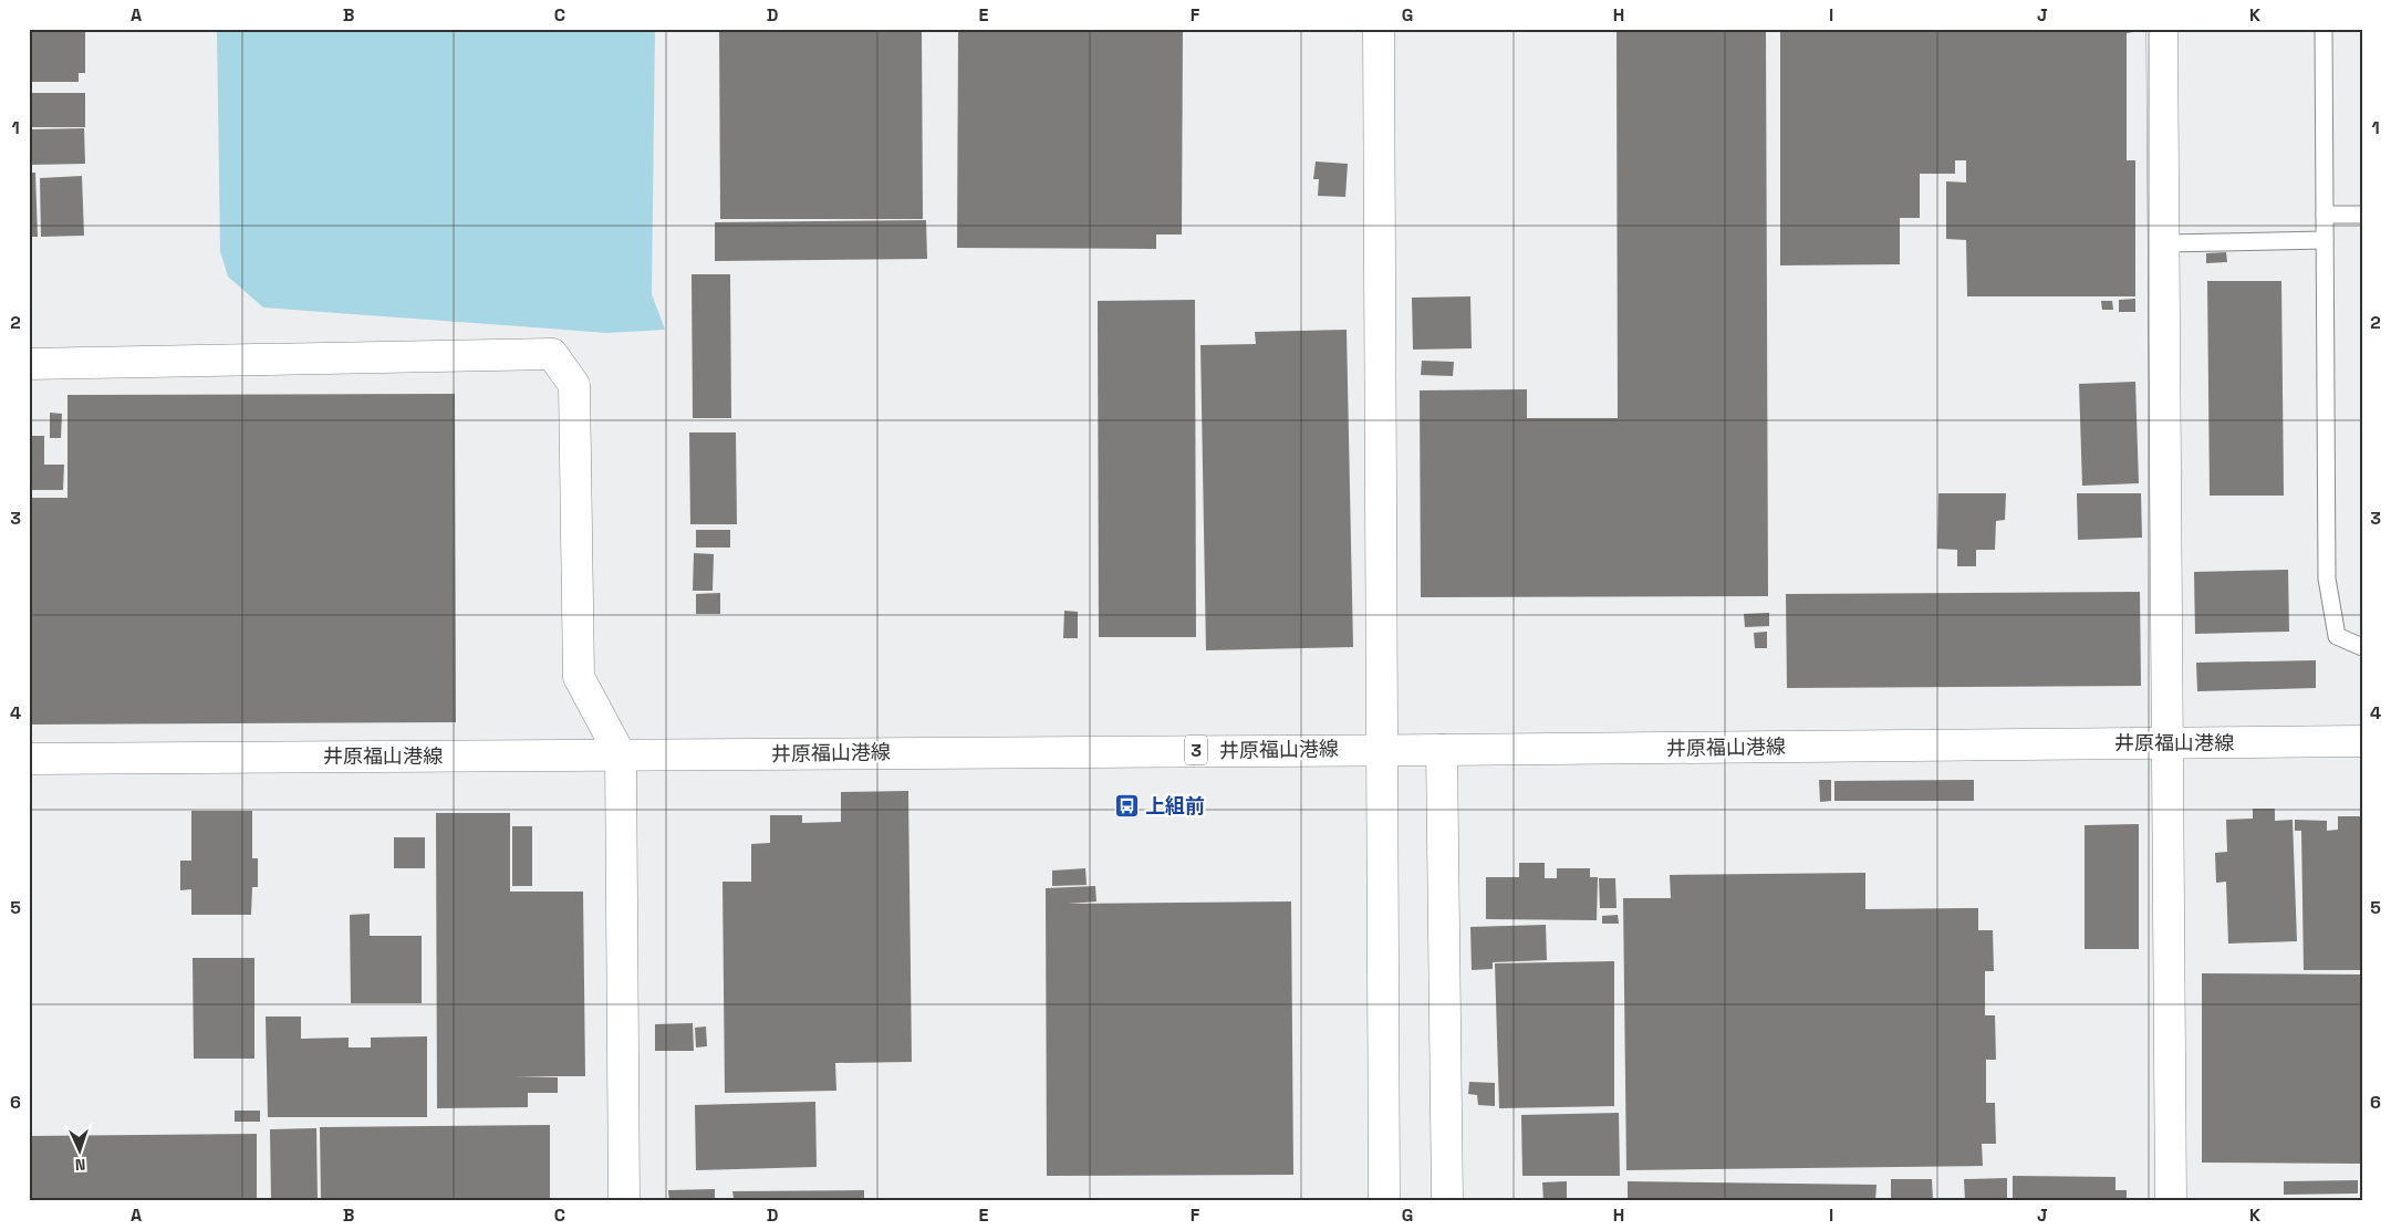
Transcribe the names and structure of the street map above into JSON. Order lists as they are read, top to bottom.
{
  "streets": {
    "street": ["井原福山港線", "3"]
  },
  "places": {
    "bus stop": ["上組前"]
  },
  "north": "bottom",
  "grid": {
    "columns": [
      "A",
      "B",
      "C",
      "D",
      "E",
      "F",
      "G",
      "H",
      "I",
      "J",
      "K"
    ],
    "rows": [
      "1",
      "2",
      "3",
      "4",
      "5",
      "6"
    ]
  }
}
